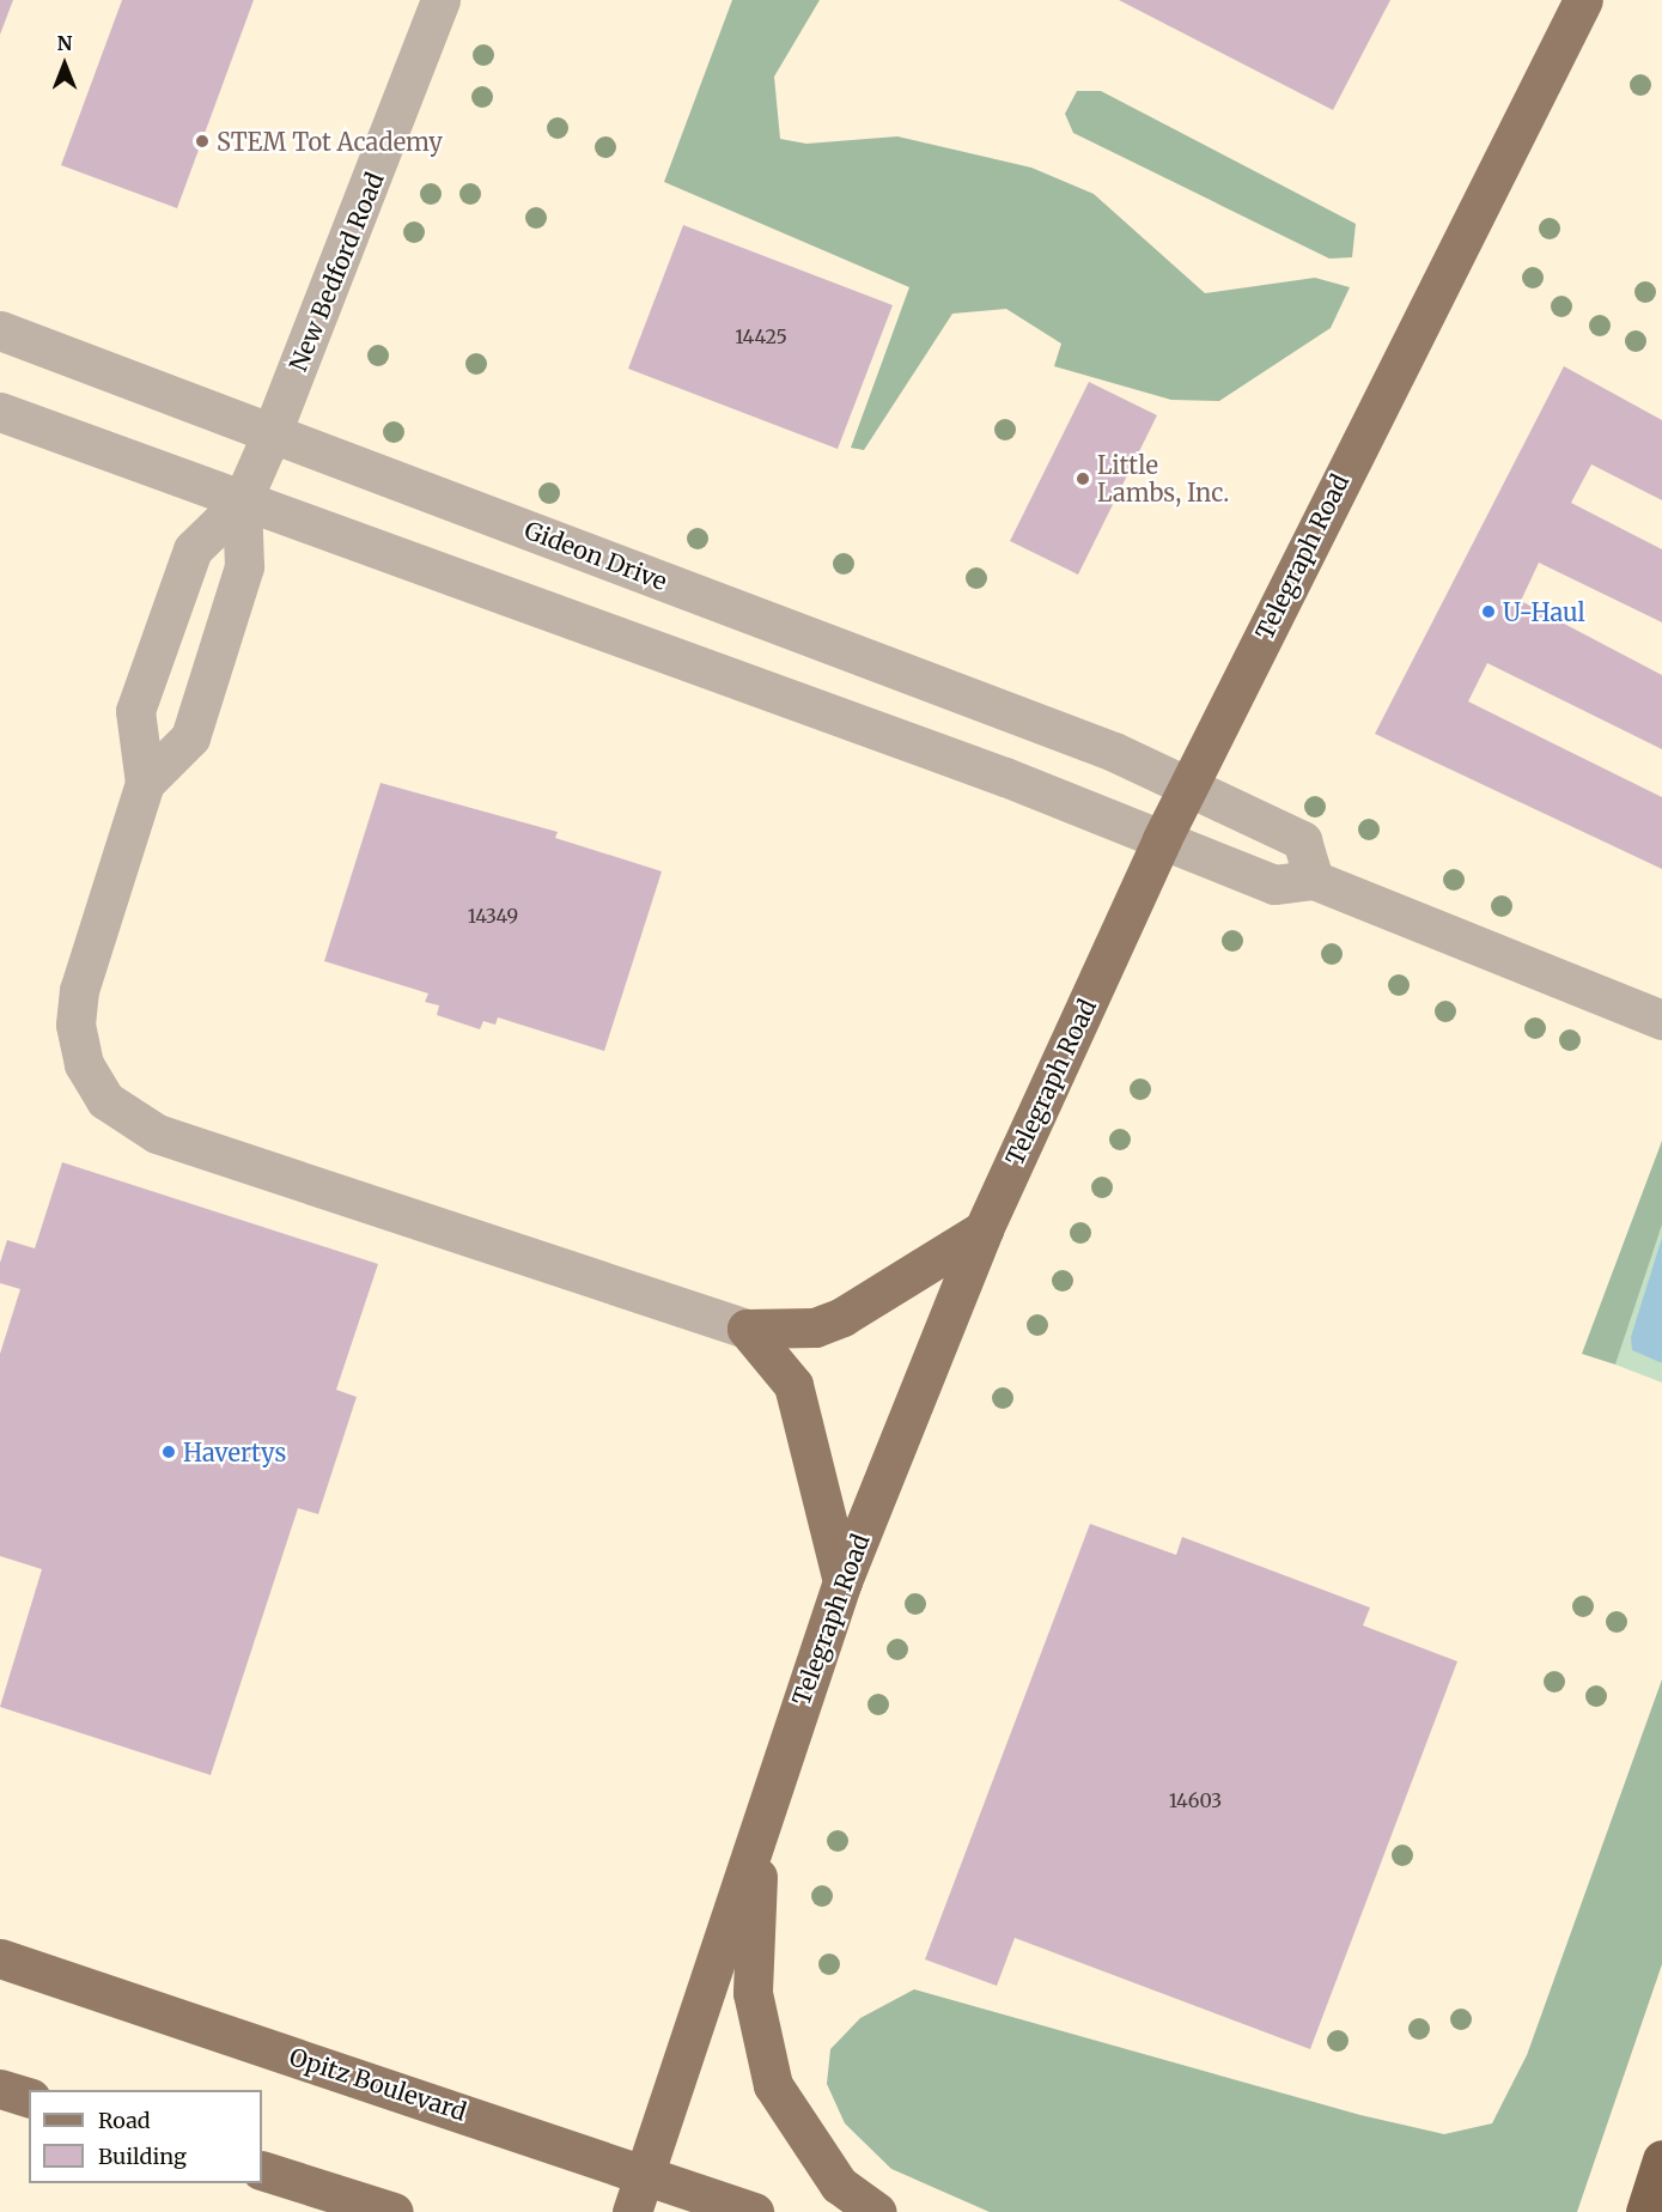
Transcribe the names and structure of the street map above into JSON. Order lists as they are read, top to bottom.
{
  "streets": {
    "main road": ["Telegraph Road", "Opitz Boulevard"],
    "street": ["New Bedford Road", "Gideon Drive"]
  },
  "crossings": [
    ["New Bedford Road", "Gideon Drive"],
    ["Gideon Drive", "Telegraph Road"],
    ["Telegraph Road", "Opitz Boulevard"]
  ],
  "places": [
    "STEM Tot Academy",
    "Little Lambs, Inc.",
    "U-Haul",
    "Havertys"
  ],
  "house_numbers": ["14425", "14349", "14603"],
  "legend": ["Road", "Building"],
  "north": "top"
}
